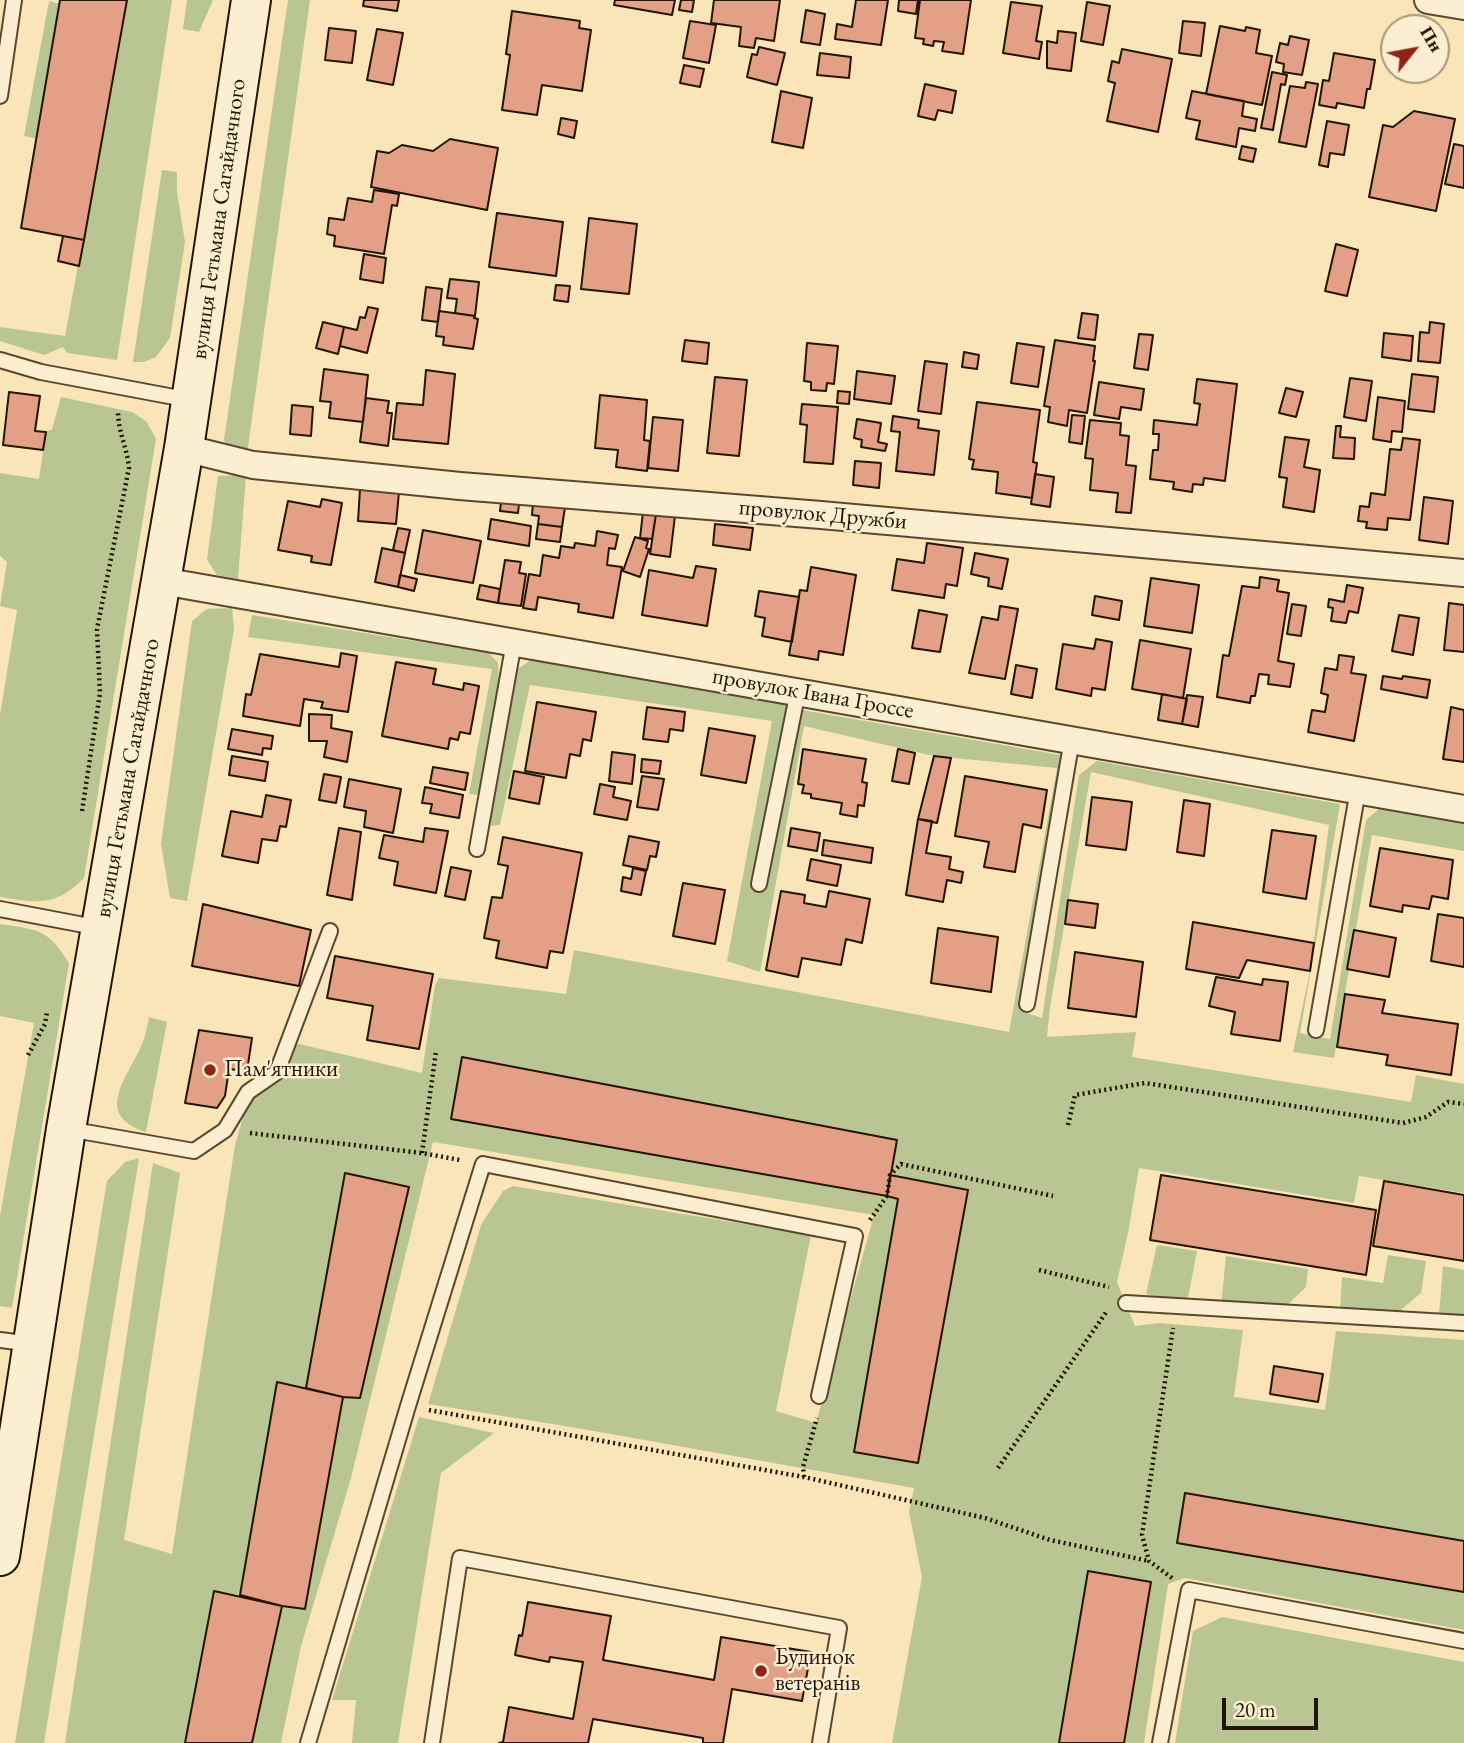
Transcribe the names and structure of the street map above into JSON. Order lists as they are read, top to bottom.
{
  "streets": {
    "main road": ["вулиця Гетьмана Сагайдачного"],
    "street": ["провулок Дружби", "провулок Івана Гроссе"]
  },
  "crossings": [
    ["вулиця Гетьмана Сагайдачного", "провулок Дружби"],
    ["вулиця Гетьмана Сагайдачного", "провулок Івана Гроссе"]
  ],
  "places": ["Пам'ятники", "Будинок ветеранів"],
  "scale_bar": "20 m",
  "north": "top right"
}
